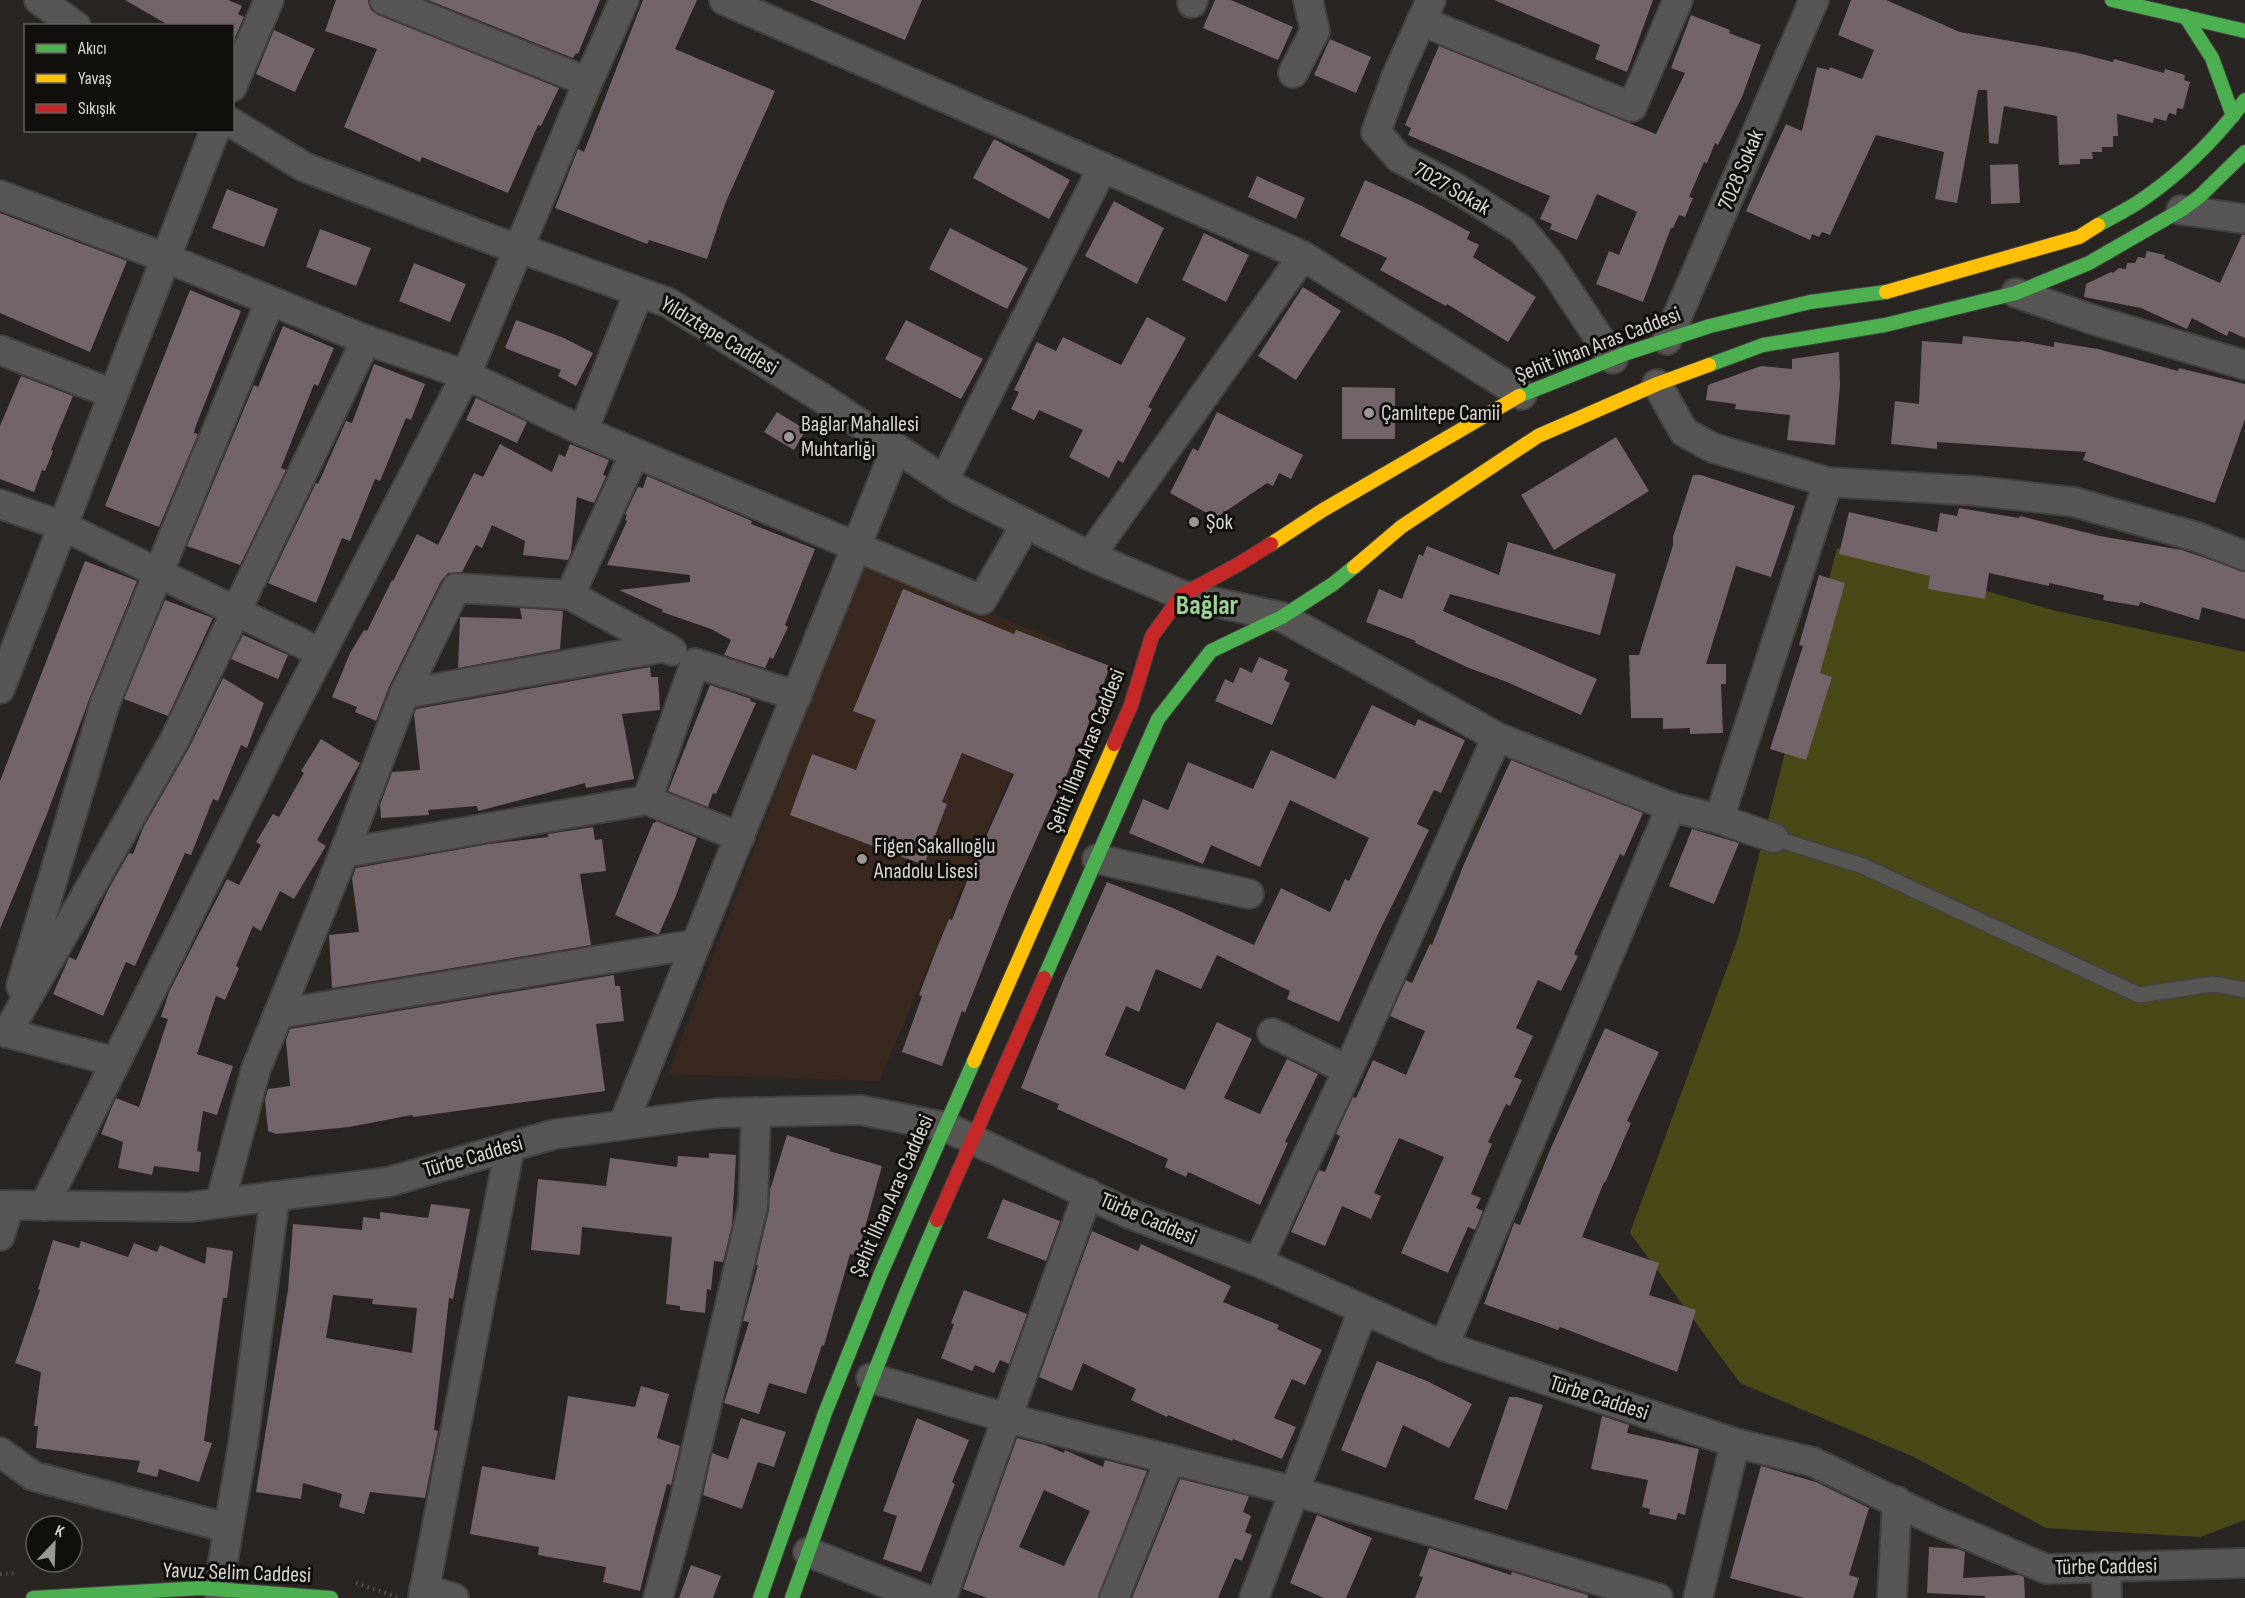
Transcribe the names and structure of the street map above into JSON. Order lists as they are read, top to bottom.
{
  "streets": {
    "main road": ["Şehit İlhan Aras Caddesi", "Yavuz Selim Caddesi"],
    "street": [
      "7028 Sokak",
      "7027 Sokak",
      "Yıldıztepe Caddesi",
      "Türbe Caddesi"
    ]
  },
  "crossings": [
    ["7028 Sokak", "Şehit İlhan Aras Caddesi"],
    ["7027 Sokak", "Şehit İlhan Aras Caddesi"],
    ["Yıldıztepe Caddesi", "Şehit İlhan Aras Caddesi"],
    ["Şehit İlhan Aras Caddesi", "Türbe Caddesi"]
  ],
  "districts": ["Bağlar"],
  "places": [
    "Çamlıtepe Camii",
    "Bağlar Mahallesi Muhtarlığı",
    "Şok",
    "Figen Sakallıoğlu Anadolu Lisesi"
  ],
  "legend": ["Akıcı", "Yavaş", "Sıkışık"],
  "north": "top right"
}
